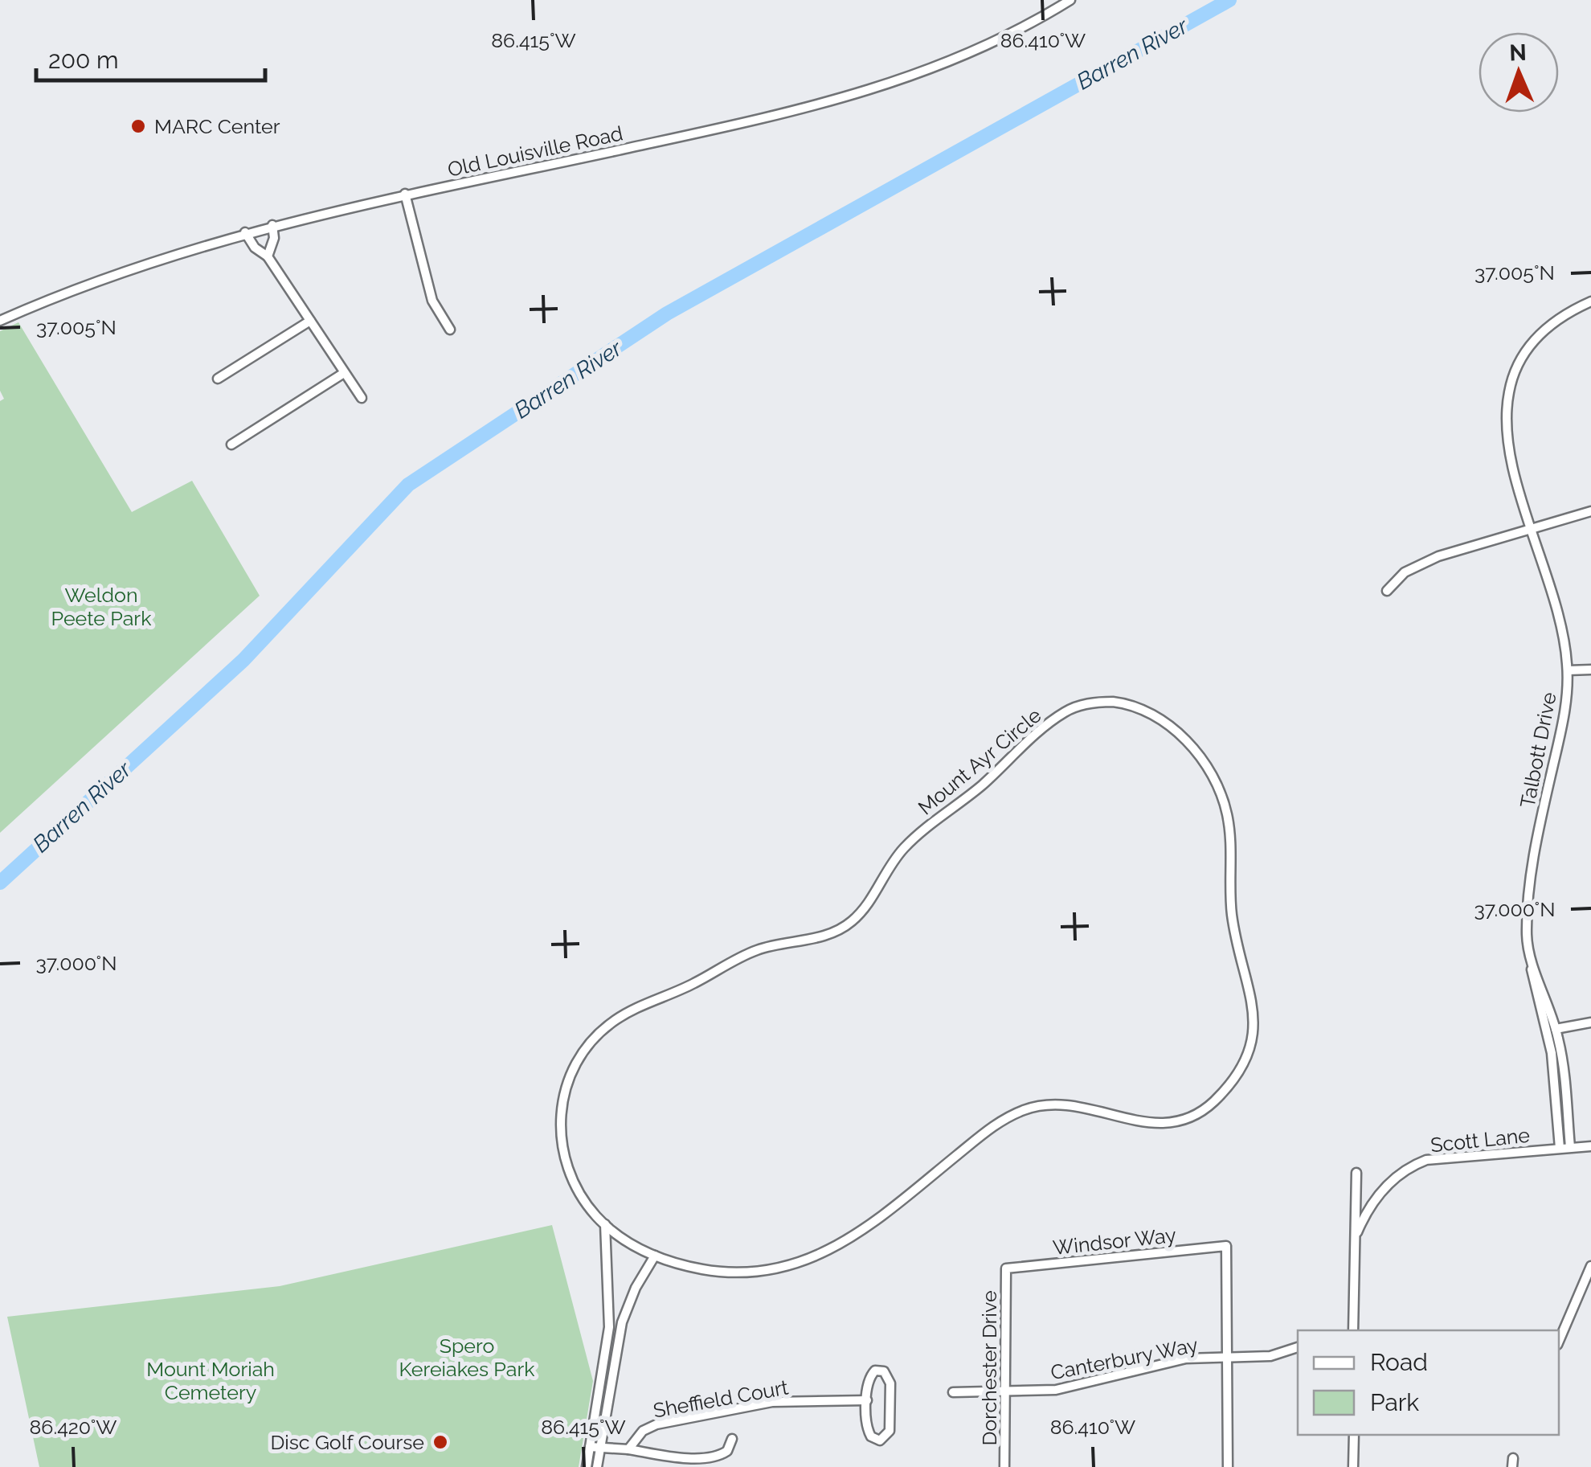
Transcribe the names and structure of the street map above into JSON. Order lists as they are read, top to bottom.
{
  "streets": {
    "street": [
      "Old Louisville Road",
      "Talbott Drive",
      "Mount Ayr Circle",
      "Scott Lane",
      "Windsor Way",
      "Canterbury Way",
      "Dorchester Drive",
      "Sheffield Court"
    ]
  },
  "crossings": [
    ["Talbott Drive", "Scott Lane"],
    ["Windsor Way", "Canterbury Way"],
    ["Windsor Way", "Dorchester Drive"],
    ["Canterbury Way", "Dorchester Drive"]
  ],
  "water": ["Barren River"],
  "parks": ["Weldon Peete Park", "Spero Kereiakes Park", "Mount Moriah Cemetery"],
  "places": ["MARC Center", "Disc Golf Course"],
  "legend": ["Road", "Park"],
  "scale_bar": "200 m",
  "north": "top",
  "coordinates": [
    "86.415°W",
    "86.410°W",
    "37.005°N",
    "37.000°N",
    "86.420°W"
  ]
}
